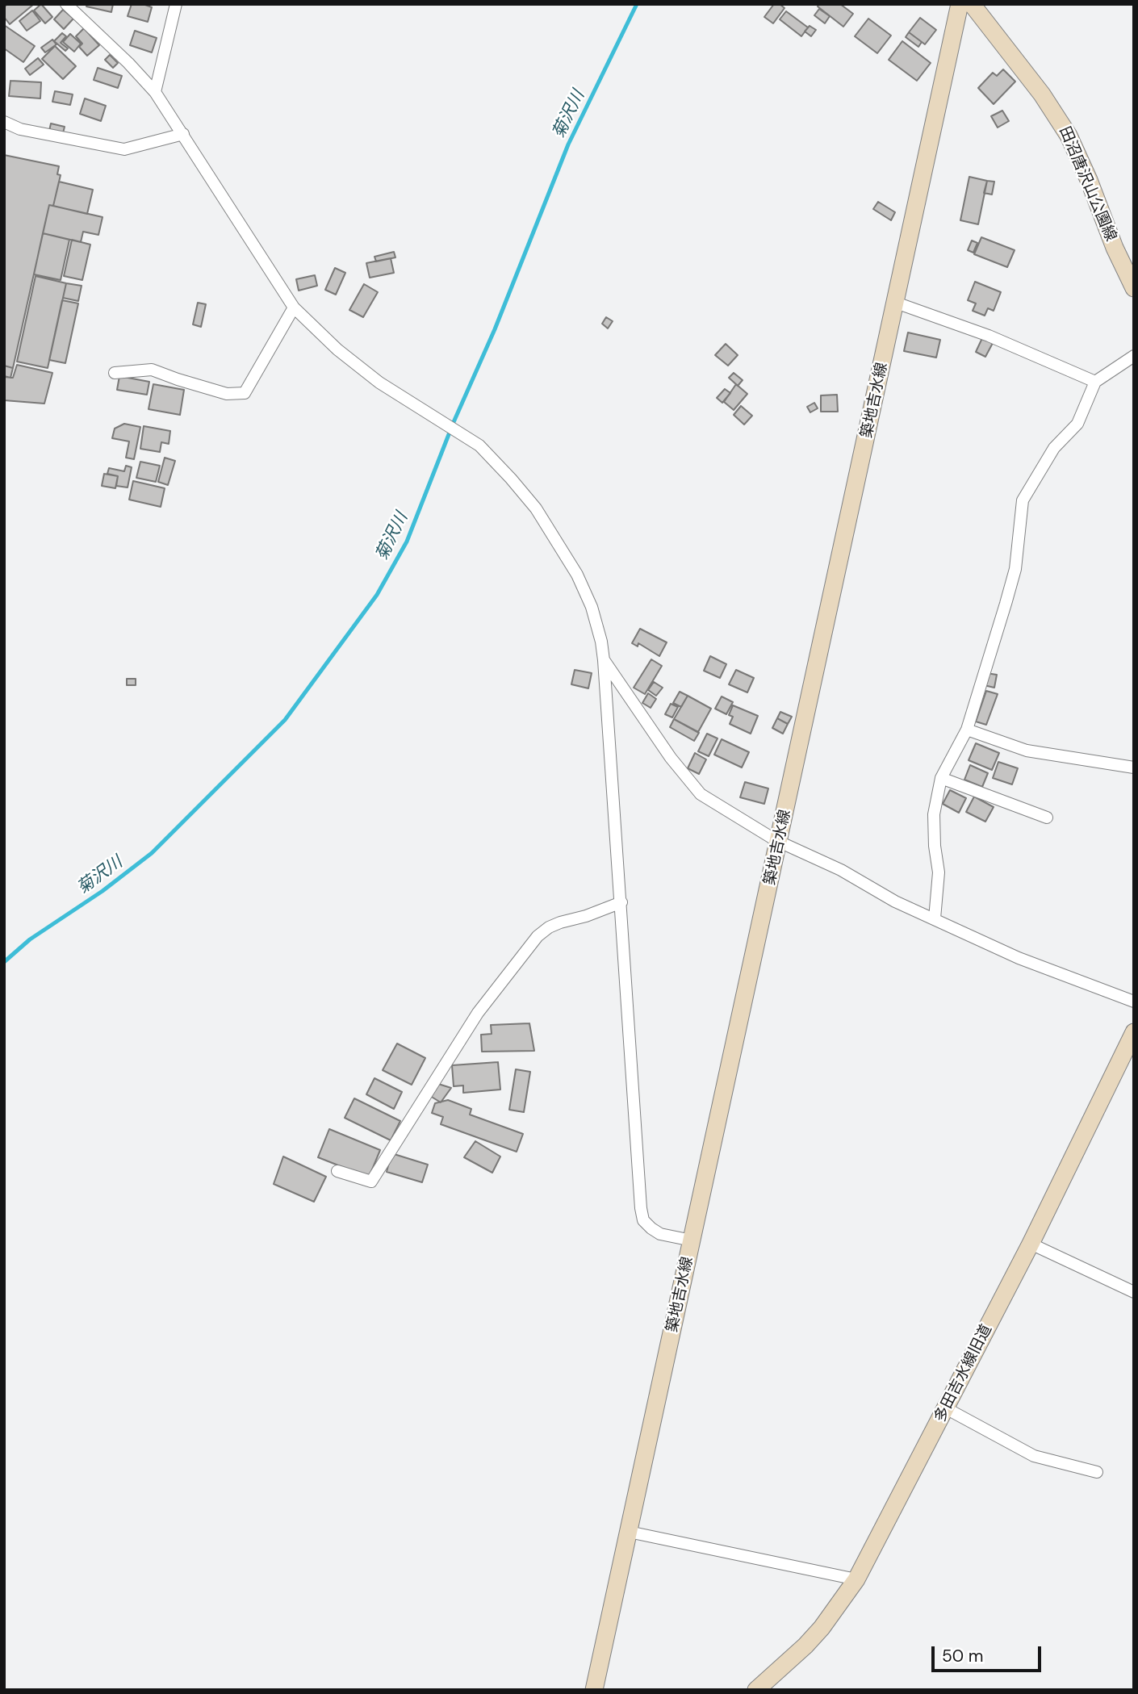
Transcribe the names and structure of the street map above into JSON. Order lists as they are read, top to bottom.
{
  "streets": {
    "main road": ["田沼唐沢山公園線", "築地吉水線", "多田吉水線旧道"]
  },
  "water": ["菊沢川"],
  "scale_bar": "50 m"
}
